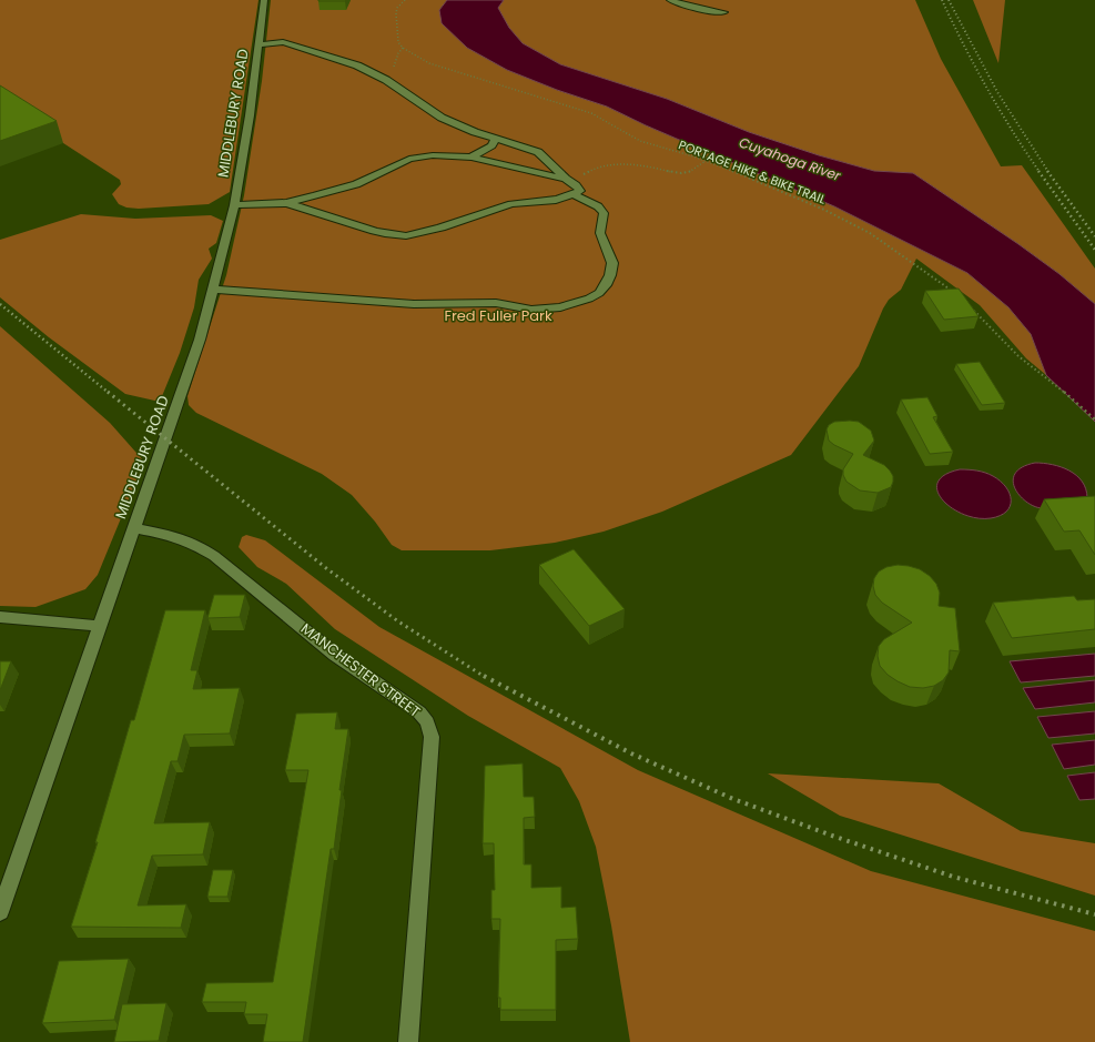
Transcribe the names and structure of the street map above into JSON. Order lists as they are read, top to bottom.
{
  "streets": {
    "street": ["MIDDLEBURY ROAD", "MANCHESTER STREET"],
    "path": ["PORTAGE HIKE & BIKE TRAIL"]
  },
  "crossings": [
    ["MIDDLEBURY ROAD", "MANCHESTER STREET"]
  ],
  "water": ["Cuyahoga River"],
  "parks": ["Fred Fuller Park"]
}
